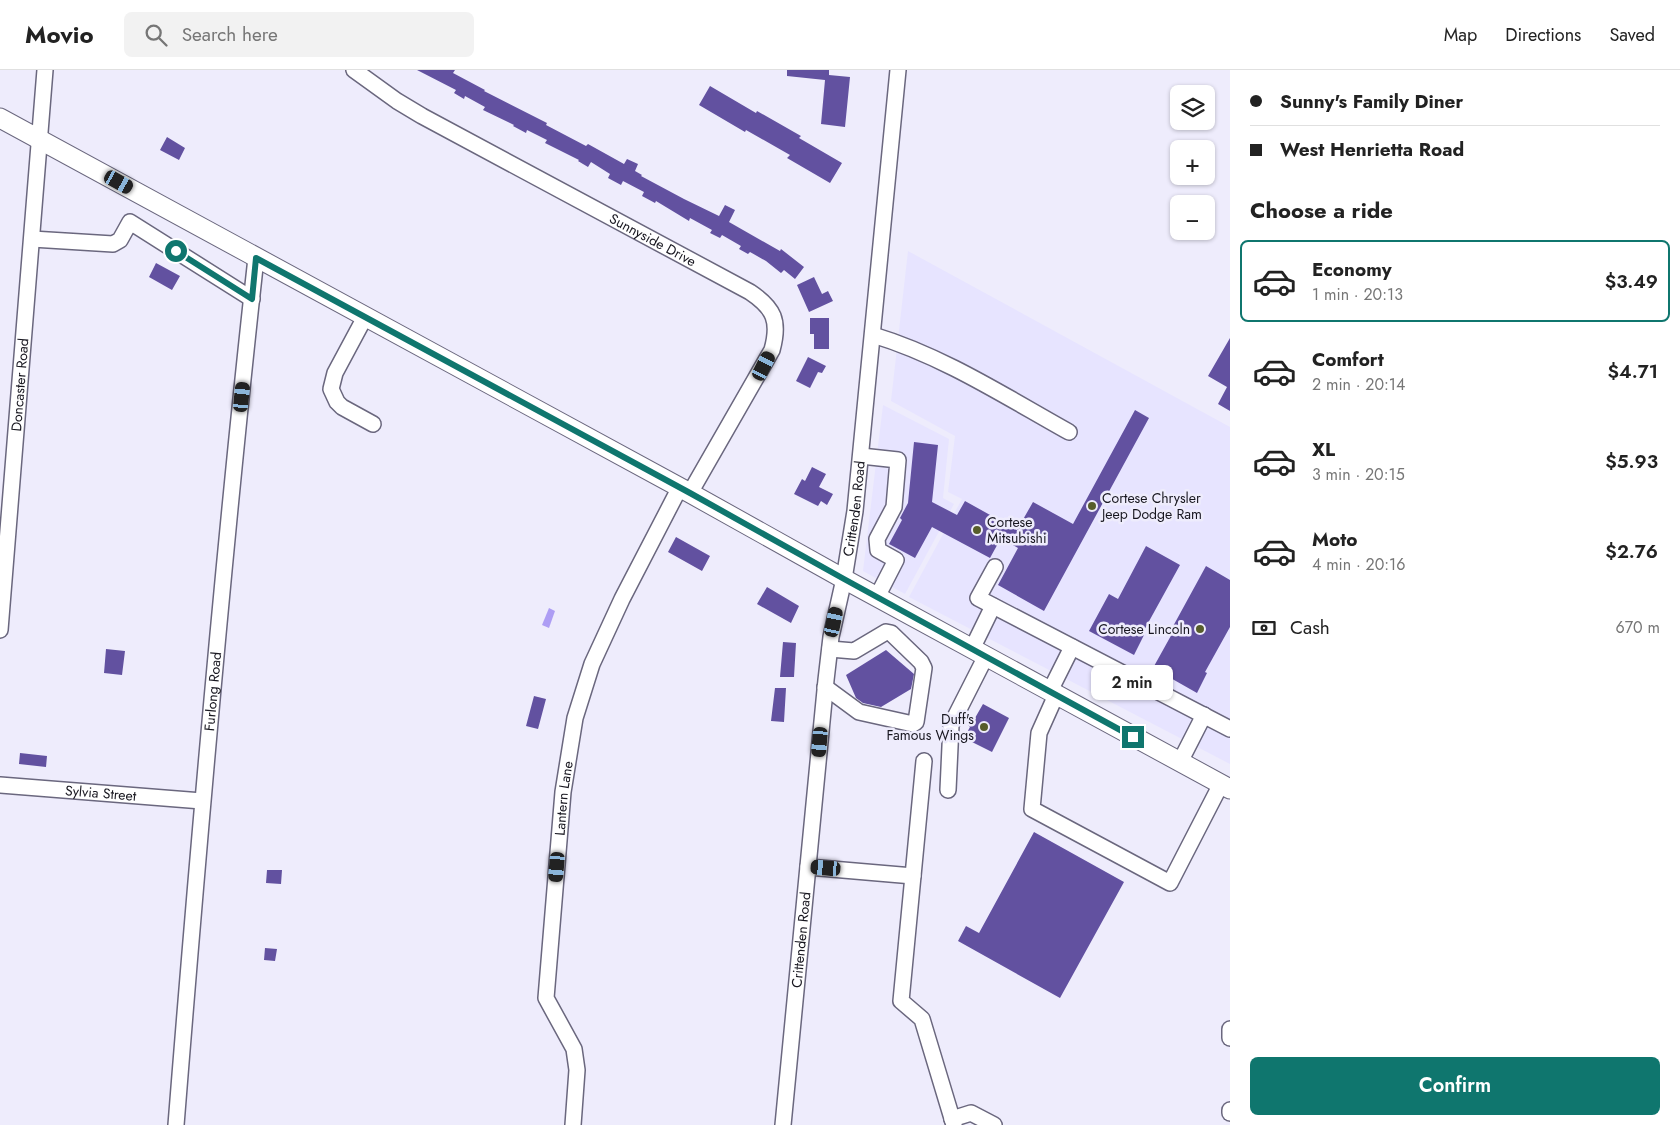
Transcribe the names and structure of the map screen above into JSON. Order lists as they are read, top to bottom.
{
  "streets": {
    "street": [
      "Sunnyside Drive",
      "Doncaster Road",
      "Crittenden Road",
      "Furlong Road",
      "Sylvia Street",
      "Lantern Lane"
    ]
  },
  "crossings": [
    ["Sunnyside Drive", "Lantern Lane"],
    ["Furlong Road", "Sylvia Street"]
  ],
  "places": [
    "Cortese Chrysler Jeep Dodge Ram",
    "Cortese Mitsubishi",
    "Cortese Lincoln",
    "Duff's Famous Wings"
  ],
  "page": {
    "header": "Movio",
    "search": "Search here",
    "nav": ["Map", "Directions", "Saved"],
    "banner": ["Sunny's Family Diner", "West Henrietta Road"],
    "map_buttons": ["+", "−"],
    "heading": "Choose a ride",
    "list": [
      {
        "name": "Economy",
        "note": "1 min · 20:13",
        "value": "$3.49"
      },
      {
        "name": "Comfort",
        "note": "2 min · 20:14",
        "value": "$4.71"
      },
      {
        "name": "XL",
        "note": "3 min · 20:15",
        "value": "$5.93"
      },
      {
        "name": "Moto",
        "note": "4 min · 20:16",
        "value": "$2.76"
      }
    ],
    "pay": ["Cash", "670 m"],
    "bubble": "2 min",
    "buttons": "Confirm"
  }
}
